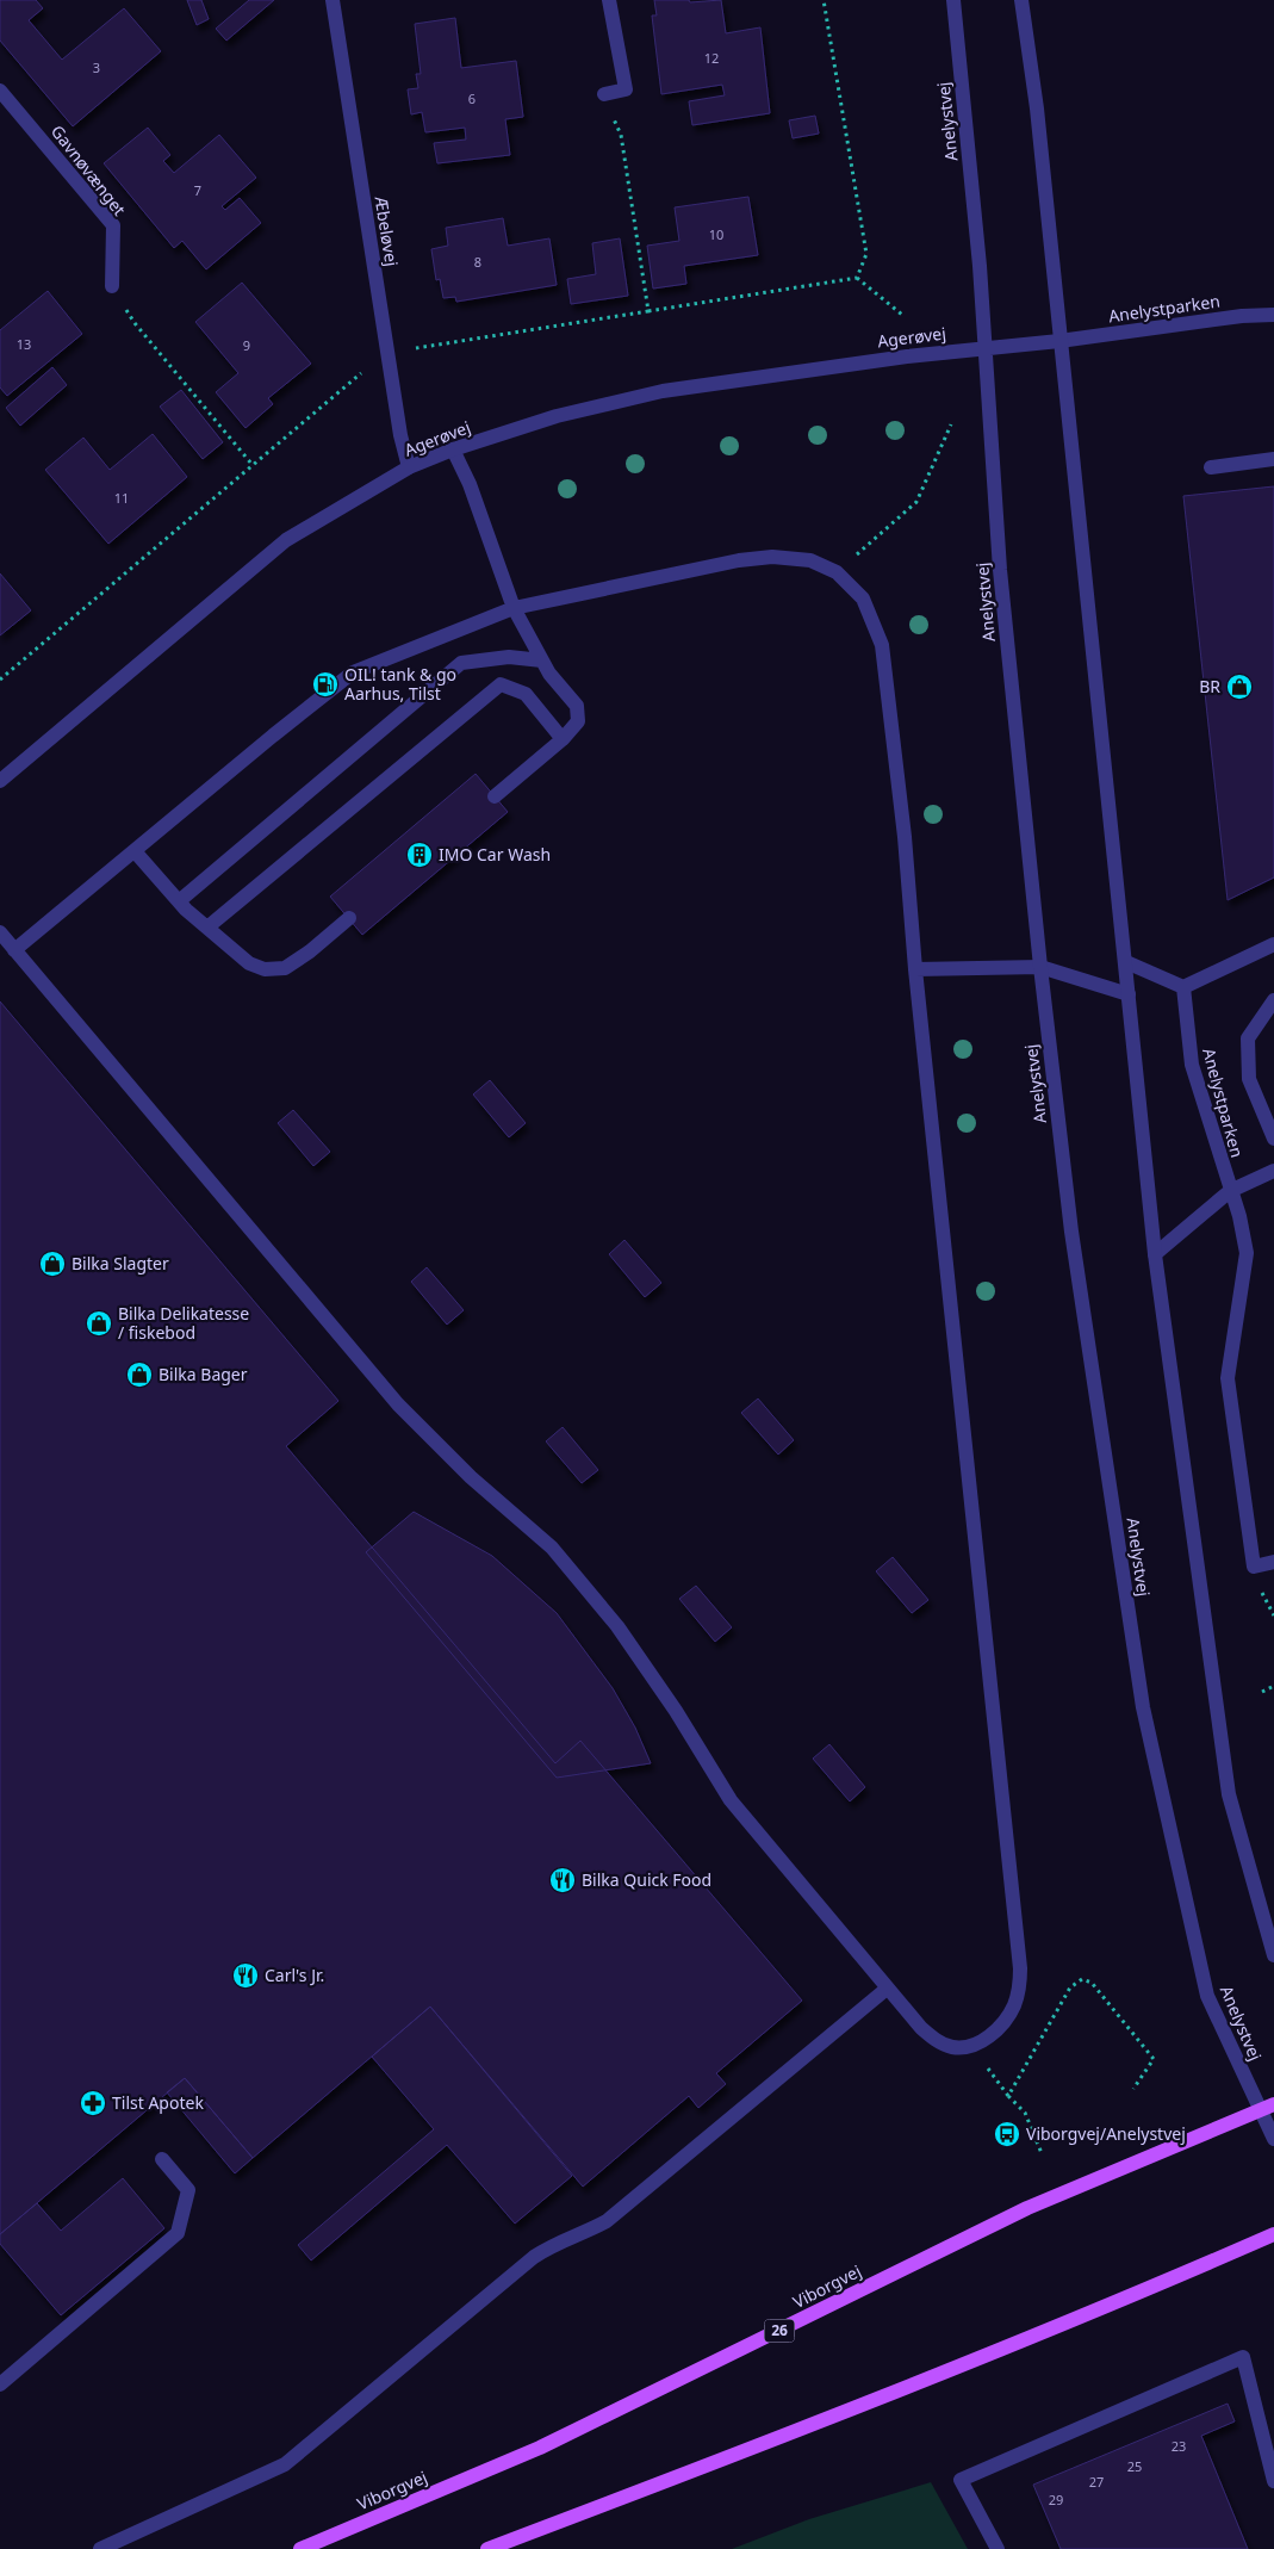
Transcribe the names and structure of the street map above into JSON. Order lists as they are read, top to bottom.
{
  "streets": {
    "main road": ["Viborgvej", "26"],
    "street": [
      "Anelystvej",
      "Gavnøvænget",
      "Æbeløvej",
      "Anelystparken",
      "Agerøvej"
    ]
  },
  "crossings": [
    ["Anelystvej", "Anelystparken"],
    ["Anelystvej", "Agerøvej"],
    ["Anelystvej", "Viborgvej"],
    ["Æbeløvej", "Agerøvej"],
    ["Anelystparken", "Agerøvej"]
  ],
  "places": {
    "fuel station": ["OIL! tank & go Aarhus, Tilst"],
    "shop": [
      "BR",
      "Bilka Slagter",
      "Bilka Delikatesse / fiskebod",
      "Bilka Bager"
    ],
    "building": ["IMO Car Wash"],
    "restaurant": ["Bilka Quick Food", "Carl's Jr."],
    "pharmacy": ["Tilst Apotek"],
    "bus stop": ["Viborgvej/Anelystvej"]
  },
  "house_numbers": [
    "12",
    "3",
    "6",
    "7",
    "10",
    "8",
    "13",
    "9",
    "11",
    "23",
    "25",
    "27",
    "29"
  ]
}
